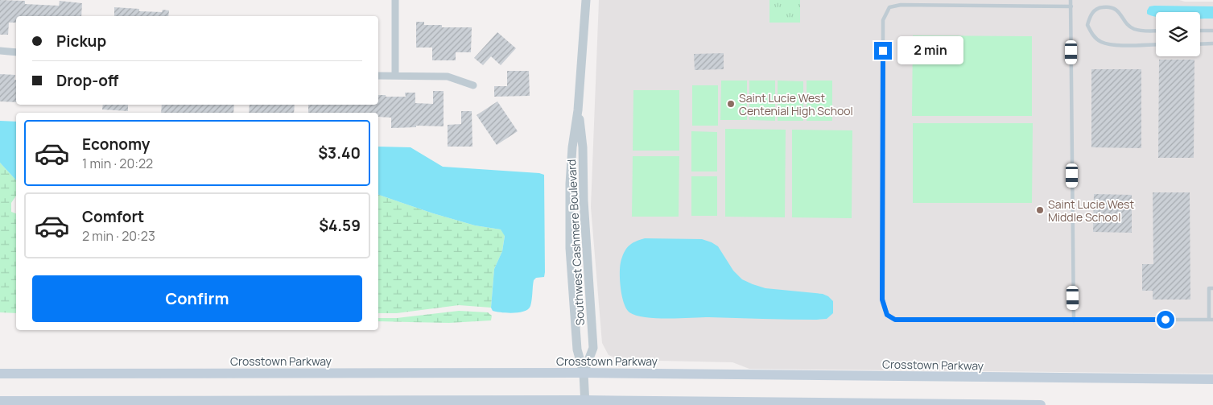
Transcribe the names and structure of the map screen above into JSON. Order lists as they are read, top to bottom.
{
  "streets": {
    "main road": ["Crosstown Parkway"],
    "street": ["Southwest Cashmere Boulevard"]
  },
  "crossings": [
    ["Southwest Cashmere Boulevard", "Crosstown Parkway"]
  ],
  "places": ["Saint Lucie West Centenial High School", "Saint Lucie West Middle School"],
  "page": {
    "banner": ["Pickup", "Drop-off"],
    "bubble": "2 min",
    "list": [
      {
        "name": "Economy",
        "note": "1 min · 20:22",
        "value": "$3.40"
      },
      {
        "name": "Comfort",
        "note": "2 min · 20:23",
        "value": "$4.59"
      }
    ],
    "buttons": "Confirm"
  }
}
